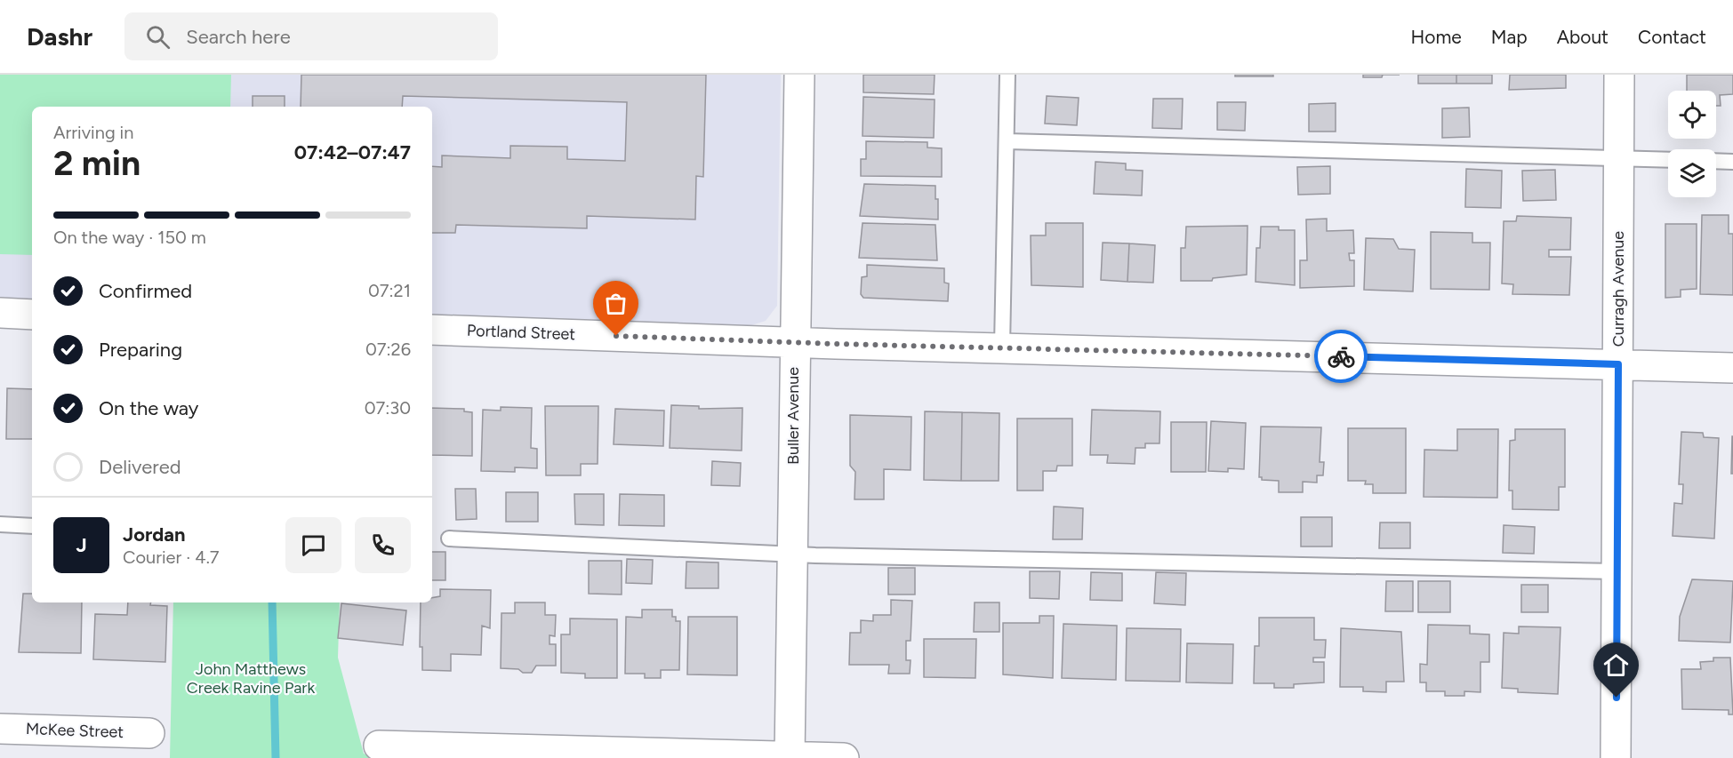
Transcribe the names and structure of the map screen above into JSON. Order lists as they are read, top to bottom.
{
  "streets": {
    "street": [
      "Curragh Avenue",
      "Portland Street",
      "Buller Avenue",
      "McKee Street"
    ]
  },
  "crossings": [
    ["Curragh Avenue", "Portland Street"],
    ["Portland Street", "Buller Avenue"]
  ],
  "parks": ["John Matthews Creek Ravine Park"],
  "page": {
    "header": "Dashr",
    "search": "Search here",
    "nav": [
      "Home",
      "Map",
      "About",
      "Contact"
    ],
    "heading": ["2 min", "Arriving in", "07:42–07:47"],
    "panel": ["Jordan", "Courier · 4.7"],
    "bar": "On the way · 150 m",
    "list": [
      ["Confirmed", "07:21"],
      ["Preparing", "07:26"],
      ["On the way", "07:30"],
      "Delivered"
    ],
    "round": "J"
  }
}
